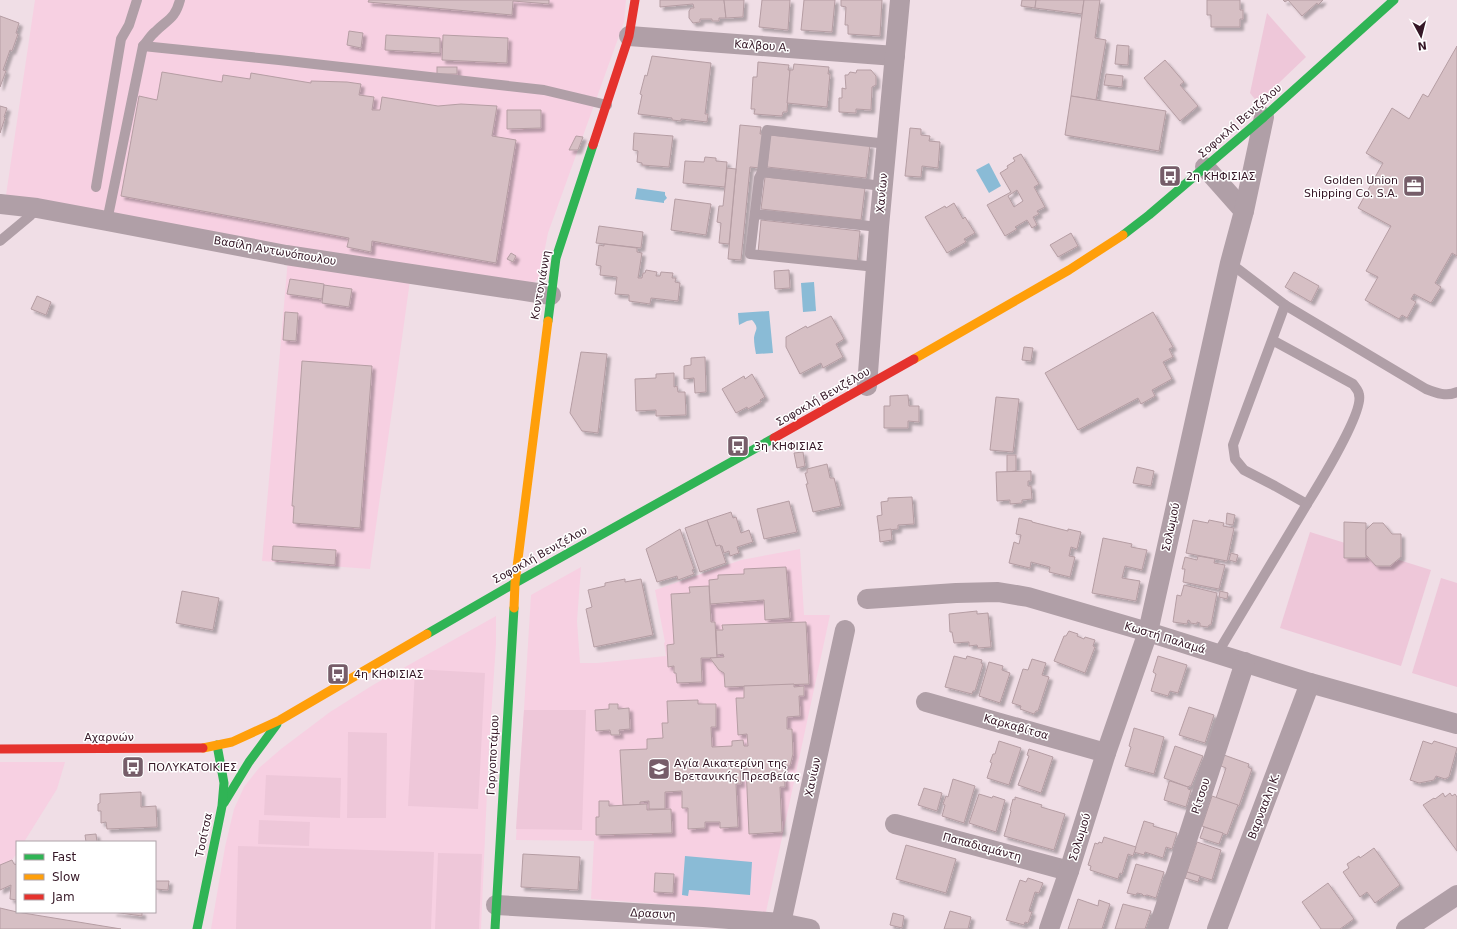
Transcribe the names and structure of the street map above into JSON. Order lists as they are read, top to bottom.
{
  "streets": {
    "main road": [
      "Σοφοκλή Βενιζέλου",
      "Κοντογιάννη",
      "Αχαρνών",
      "Γοργοποτάμου",
      "Τοσίτσα"
    ],
    "street": [
      "Καλβου Α.",
      "Χανίων",
      "Βασίλη Αντωνόπουλου",
      "Σολωμού",
      "Κωστή Παλαμά",
      "Καρκαβίτσα",
      "Ρίτσου",
      "Βαρνααλη Κ.",
      "Παπαδιαμάντη",
      "Δρασινη"
    ]
  },
  "crossings": [
    ["Καλβου Α.", "Χανίων"],
    ["Καλβου Α.", "Κοντογιάννη"],
    ["Σοφοκλή Βενιζέλου", "Χανίων"],
    ["Σοφοκλή Βενιζέλου", "Κοντογιάννη"],
    ["Σοφοκλή Βενιζέλου", "Σολωμού"],
    ["Σοφοκλή Βενιζέλου", "Αχαρνών"],
    ["Σοφοκλή Βενιζέλου", "Γοργοποτάμου"],
    ["Σοφοκλή Βενιζέλου", "Τοσίτσα"],
    ["Χανίων", "Δρασινη"],
    ["Βασίλη Αντωνόπουλου", "Κοντογιάννη"],
    ["Κοντογιάννη", "Γοργοποτάμου"],
    ["Σολωμού", "Κωστή Παλαμά"],
    ["Σολωμού", "Καρκαβίτσα"],
    ["Σολωμού", "Παπαδιαμάντη"],
    ["Κωστή Παλαμά", "Ρίτσου"],
    ["Κωστή Παλαμά", "Βαρνααλη Κ."],
    ["Αχαρνών", "Τοσίτσα"],
    ["Γοργοποτάμου", "Δρασινη"]
  ],
  "places": {
    "bus stop": [
      "2η ΚΗΦΙΣΙΑΣ",
      "3η ΚΗΦΙΣΙΑΣ",
      "4η ΚΗΦΙΣΙΑΣ",
      "ΠΟΛΥΚΑΤΟΙΚΙΕΣ"
    ],
    "office": ["Golden Union Shipping Co. S.A."],
    "school or university": ["Αγία Αικατερίνη της Βρετανικής Πρεσβείας"]
  },
  "legend": ["Fast", "Slow", "Jam"],
  "north": "bottom"
}
